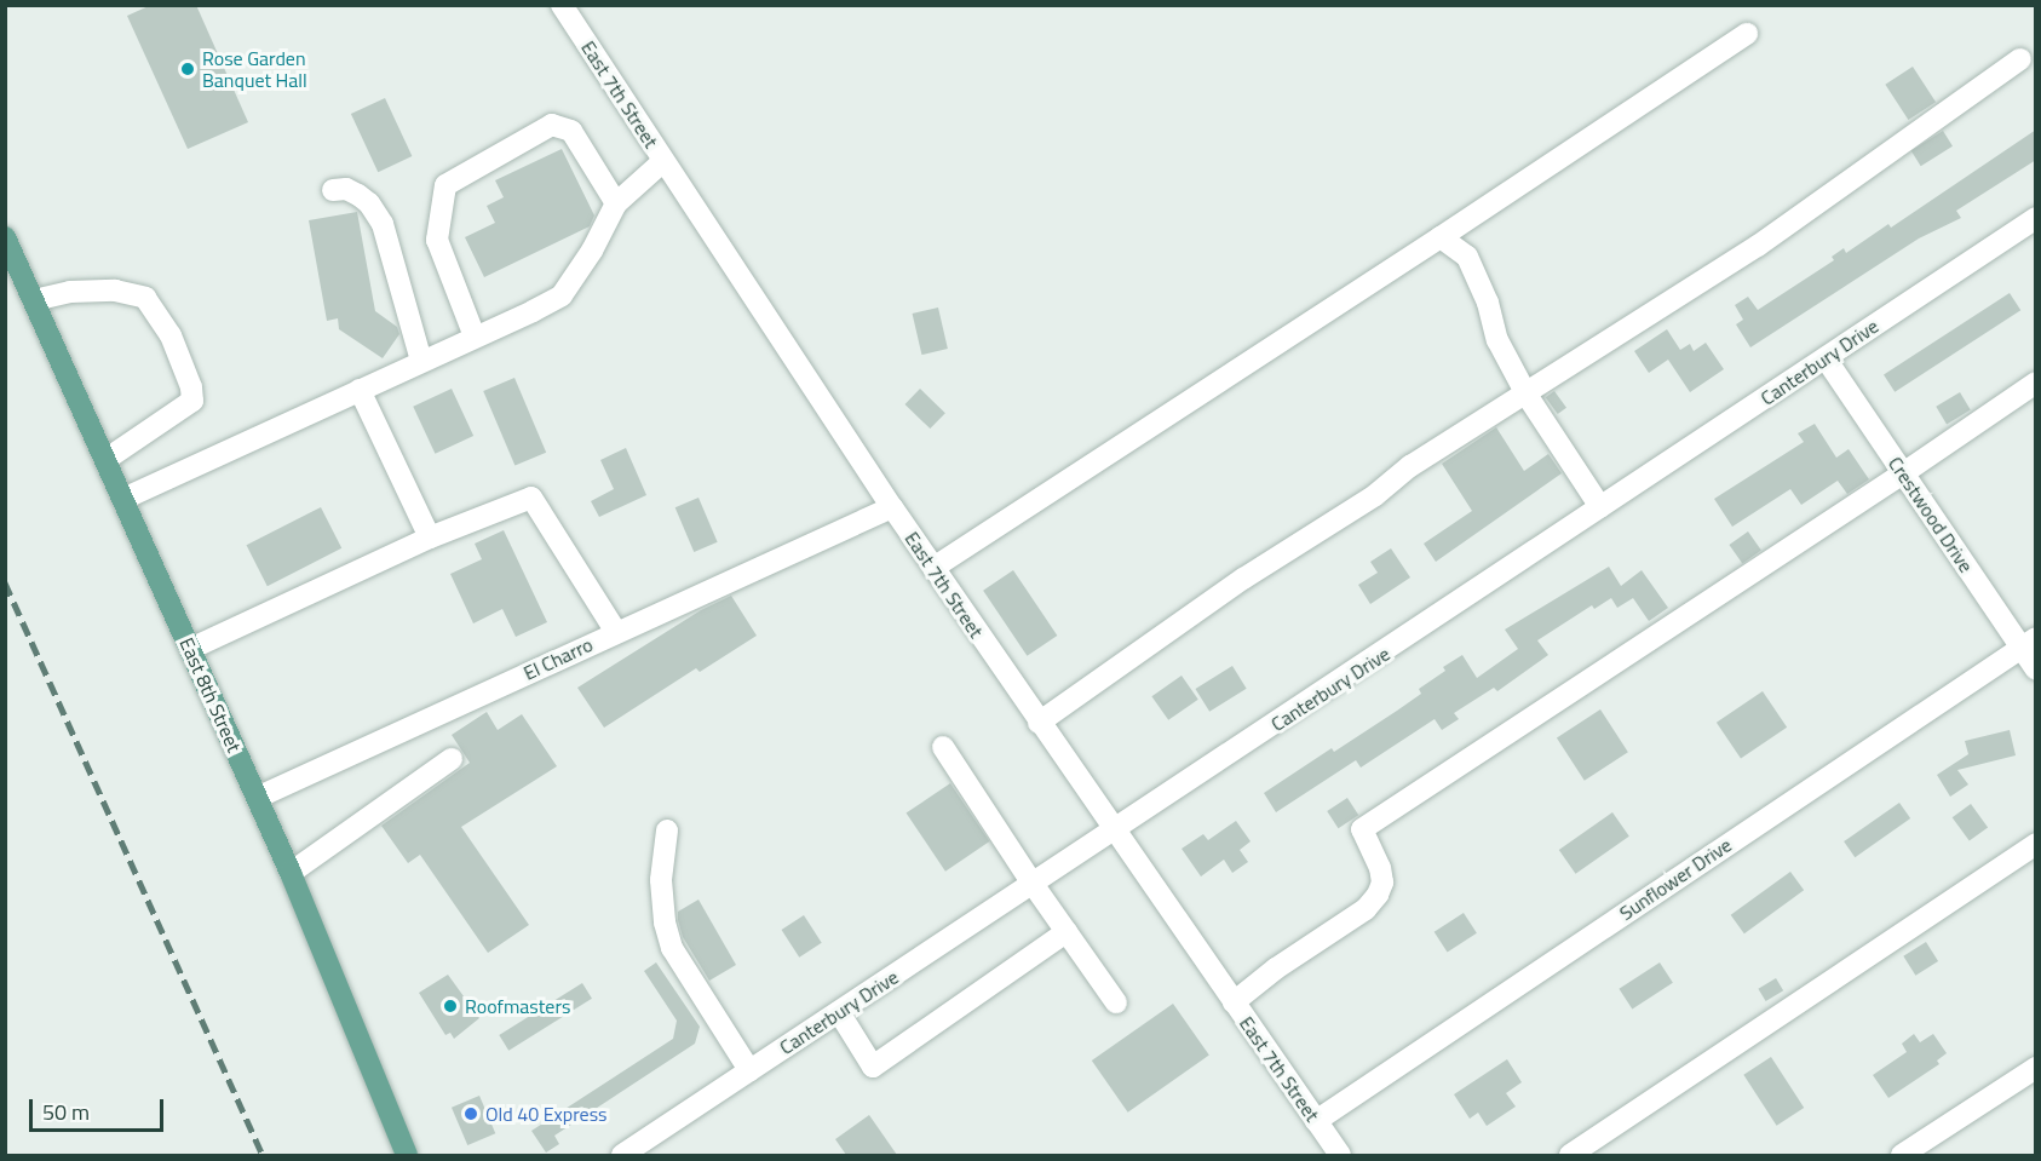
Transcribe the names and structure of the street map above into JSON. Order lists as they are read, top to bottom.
{
  "streets": {
    "main road": ["East 8th Street"],
    "street": [
      "East 7th Street",
      "Canterbury Drive",
      "Crestwood Drive",
      "El Charro",
      "Sunflower Drive"
    ]
  },
  "crossings": [
    ["East 7th Street", "Canterbury Drive"],
    ["East 7th Street", "Sunflower Drive"],
    ["Canterbury Drive", "Crestwood Drive"],
    ["Crestwood Drive", "Sunflower Drive"],
    ["El Charro", "East 8th Street"]
  ],
  "places": ["Rose Garden Banquet Hall", "Roofmasters", "Old 40 Express"],
  "scale_bar": "50 m"
}
